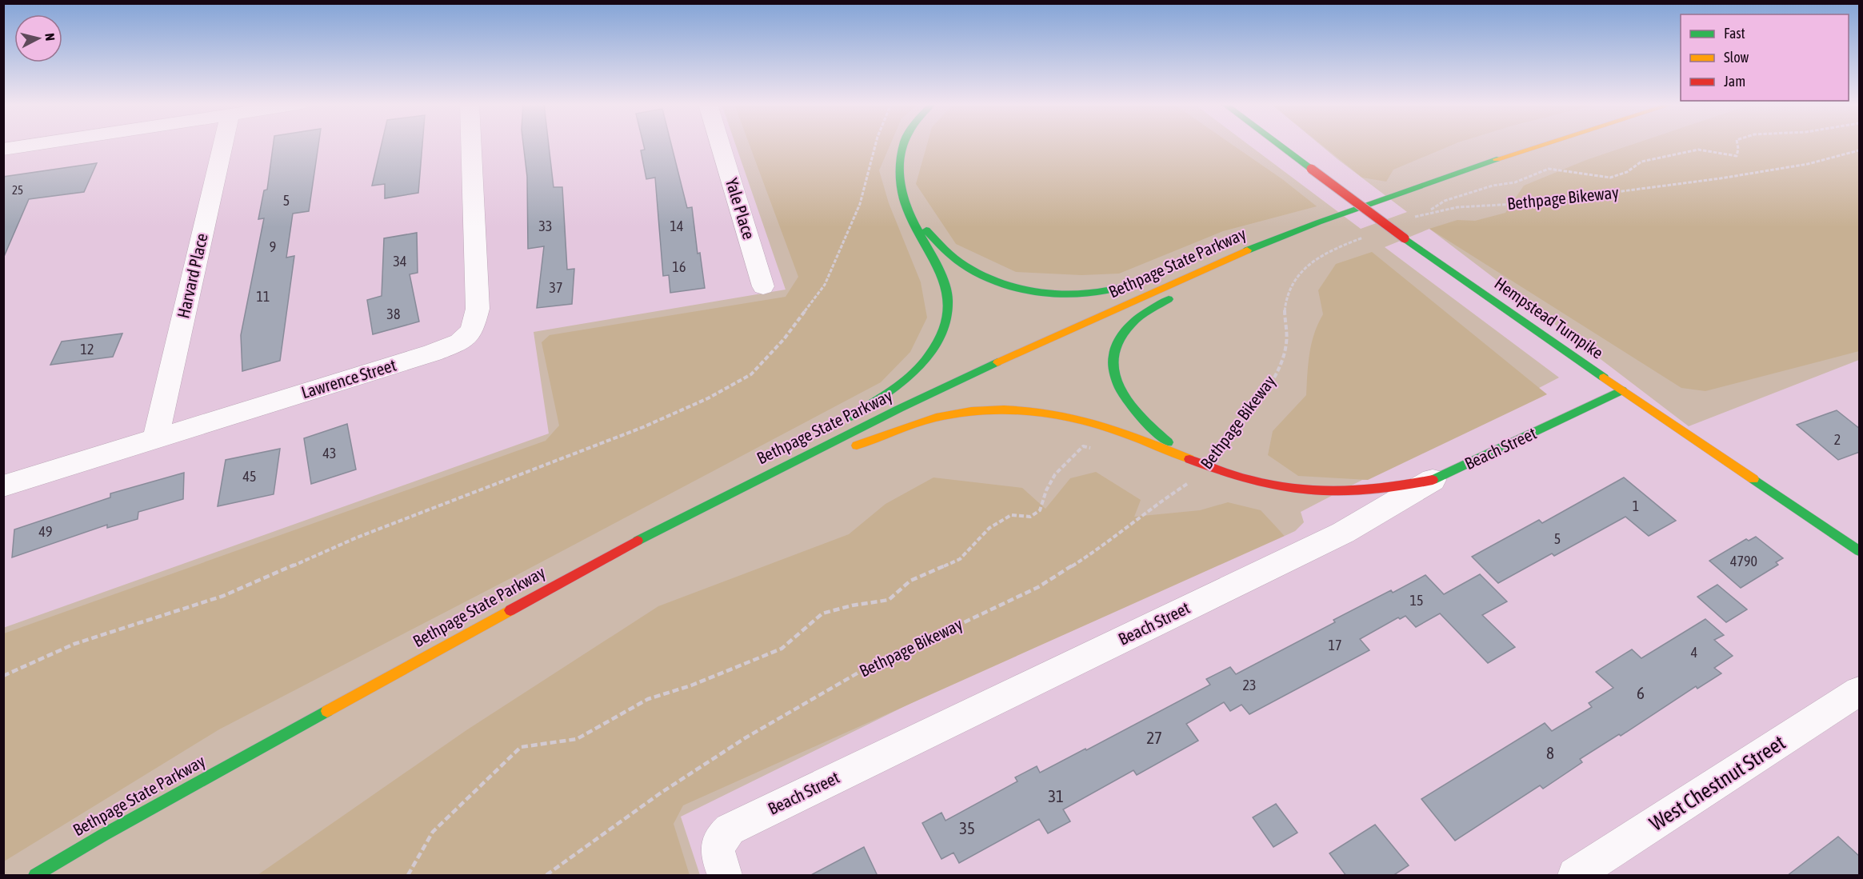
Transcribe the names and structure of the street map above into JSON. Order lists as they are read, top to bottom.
{
  "streets": {
    "main road": ["Bethpage State Parkway", "Hempstead Turnpike", "Beach Street"],
    "street": [
      "Yale Place",
      "Harvard Place",
      "Lawrence Street",
      "West Chestnut Street"
    ],
    "path": ["Bethpage Bikeway"]
  },
  "crossings": [
    ["Harvard Place", "Lawrence Street"],
    ["Hempstead Turnpike", "Beach Street"]
  ],
  "house_numbers": [
    "25",
    "5",
    "33",
    "14",
    "9",
    "34",
    "16",
    "37",
    "11",
    "38",
    "12",
    "2",
    "43",
    "45",
    "1",
    "49",
    "5",
    "4790",
    "15",
    "17",
    "4",
    "23",
    "6",
    "27",
    "8",
    "31",
    "35"
  ],
  "legend": ["Fast", "Slow", "Jam"],
  "north": "right"
}
